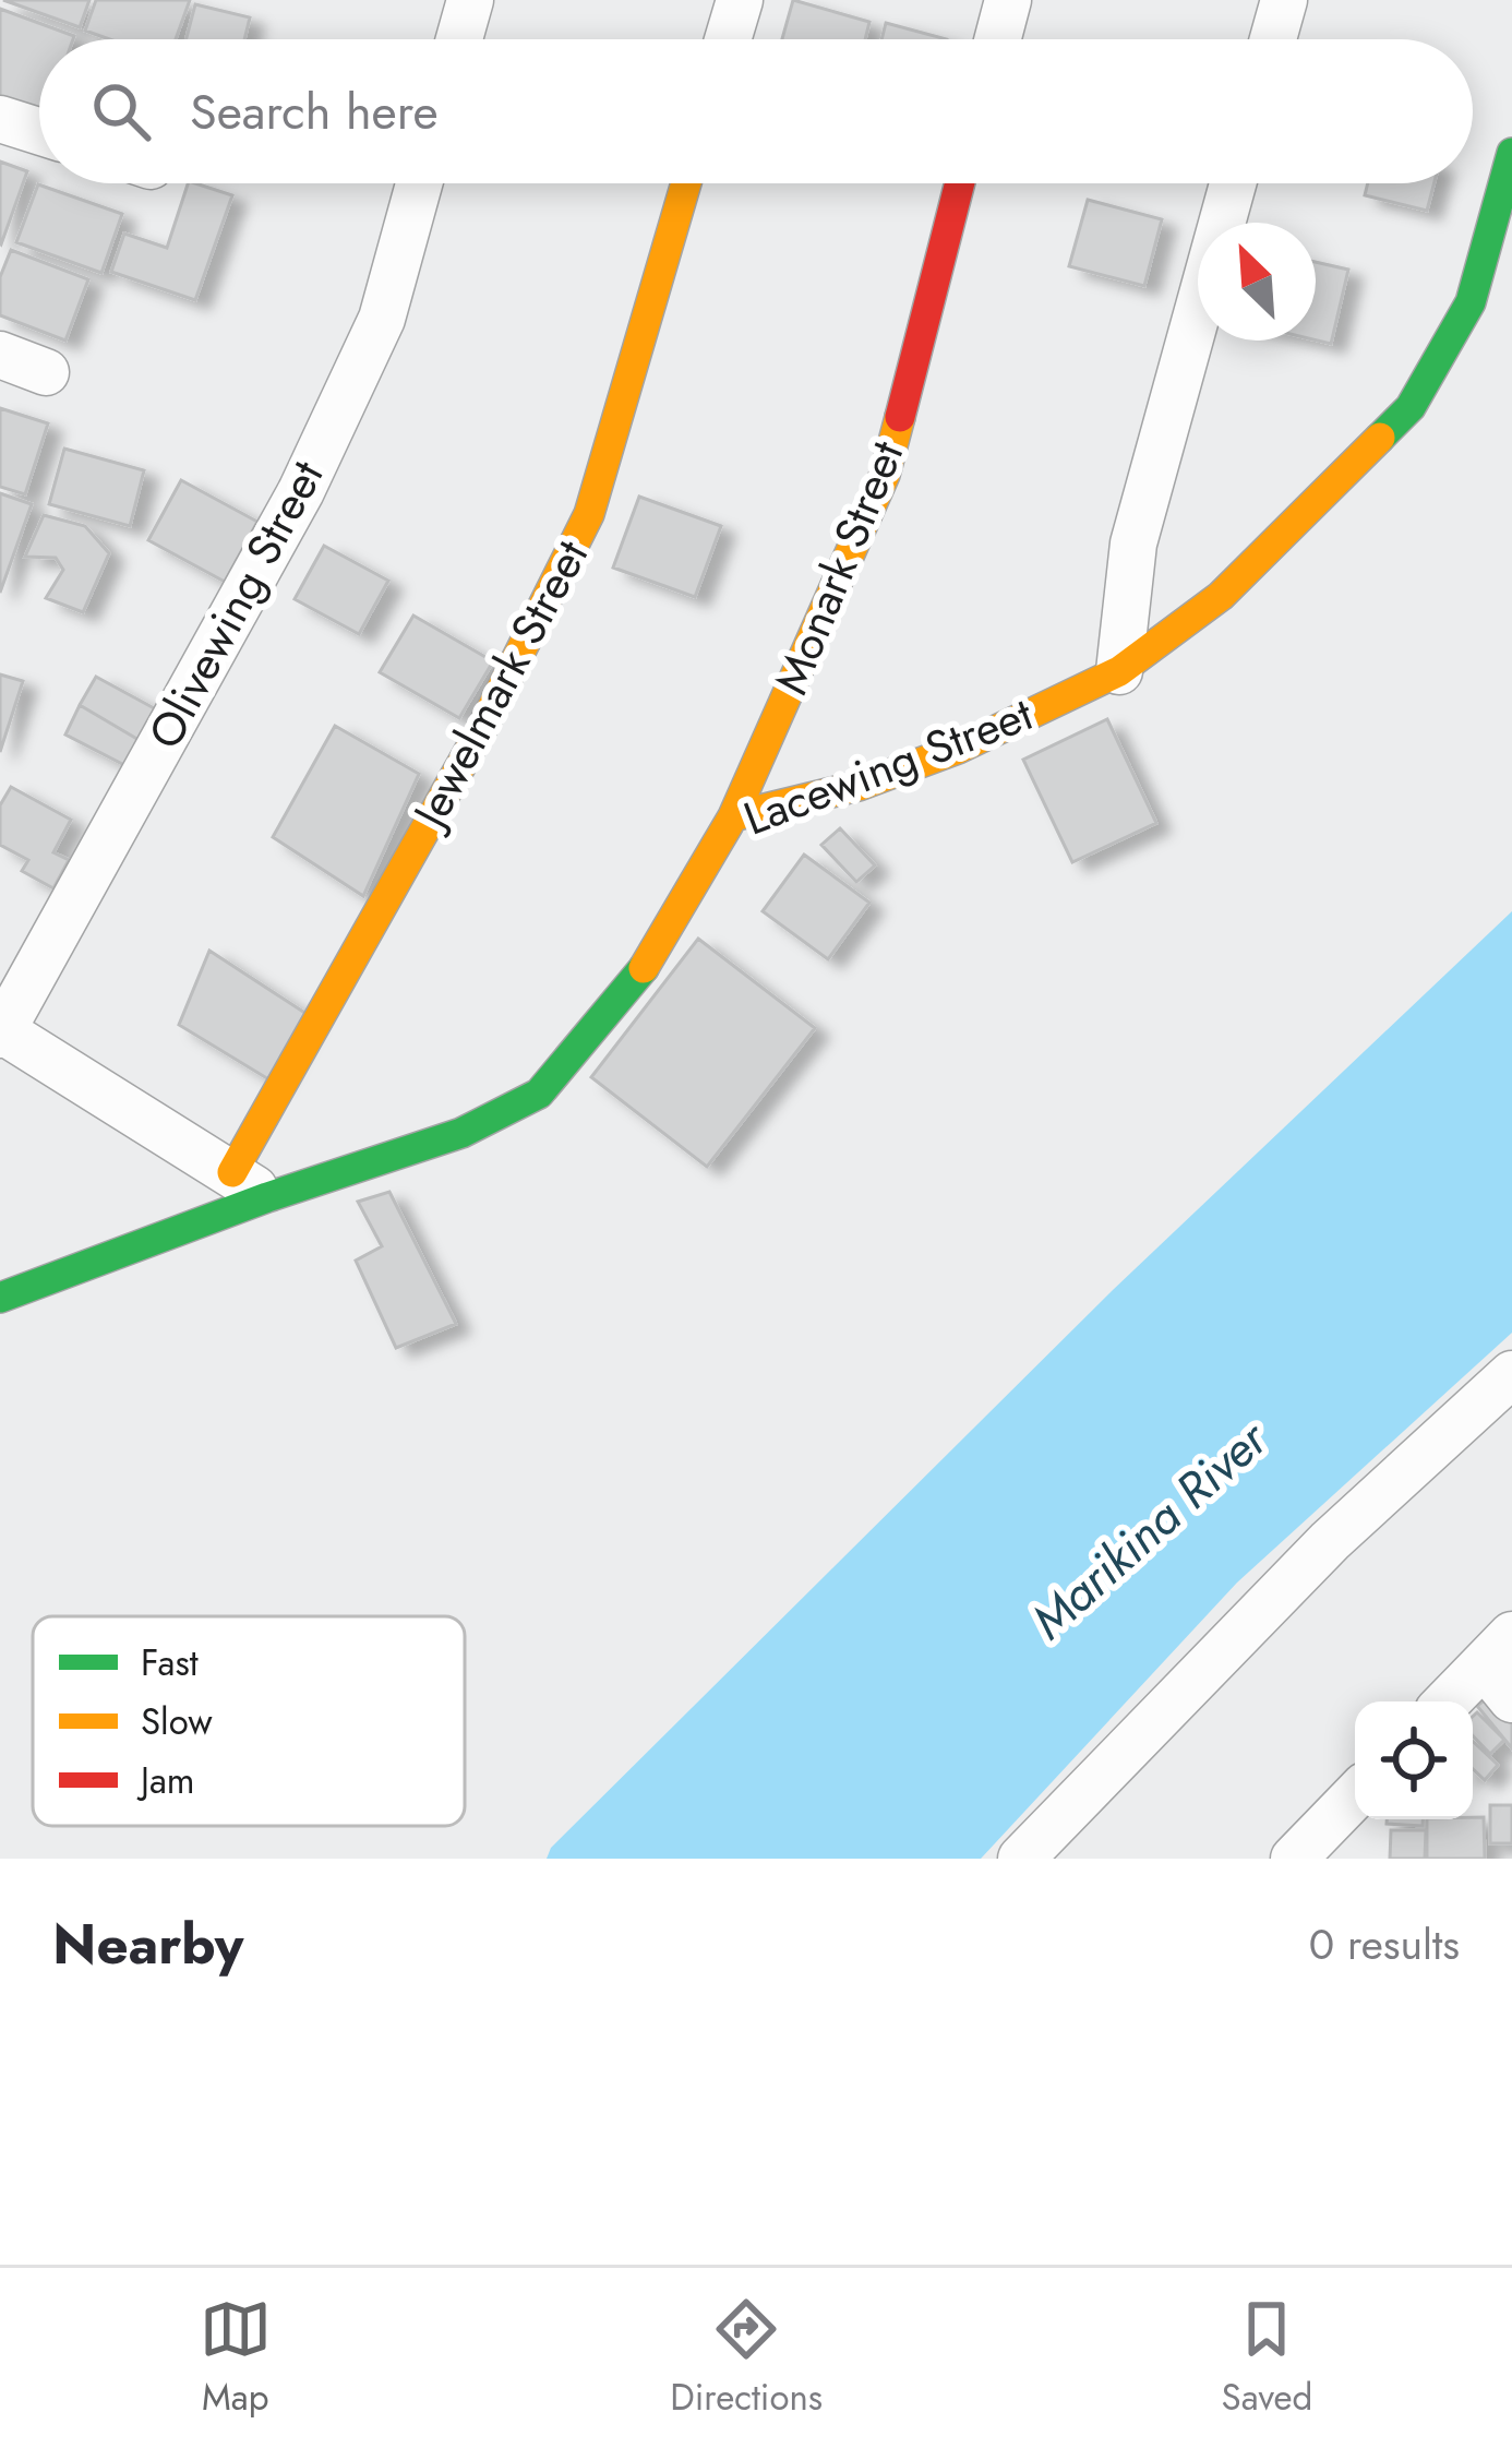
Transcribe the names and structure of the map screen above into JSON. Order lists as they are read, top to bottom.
{
  "streets": {
    "street": [
      "Monark Street",
      "Olivewing Street",
      "Jewelmark Street",
      "Lacewing Street"
    ]
  },
  "crossings": [
    ["Monark Street", "Lacewing Street"],
    ["Jewelmark Street", "Lacewing Street"]
  ],
  "water": ["Marikina River"],
  "legend": ["Fast", "Slow", "Jam"],
  "north": "top left",
  "page": {
    "search": "Search here",
    "heading": ["Nearby", "0 results"],
    "nav": ["Map", "Directions", "Saved"]
  }
}
